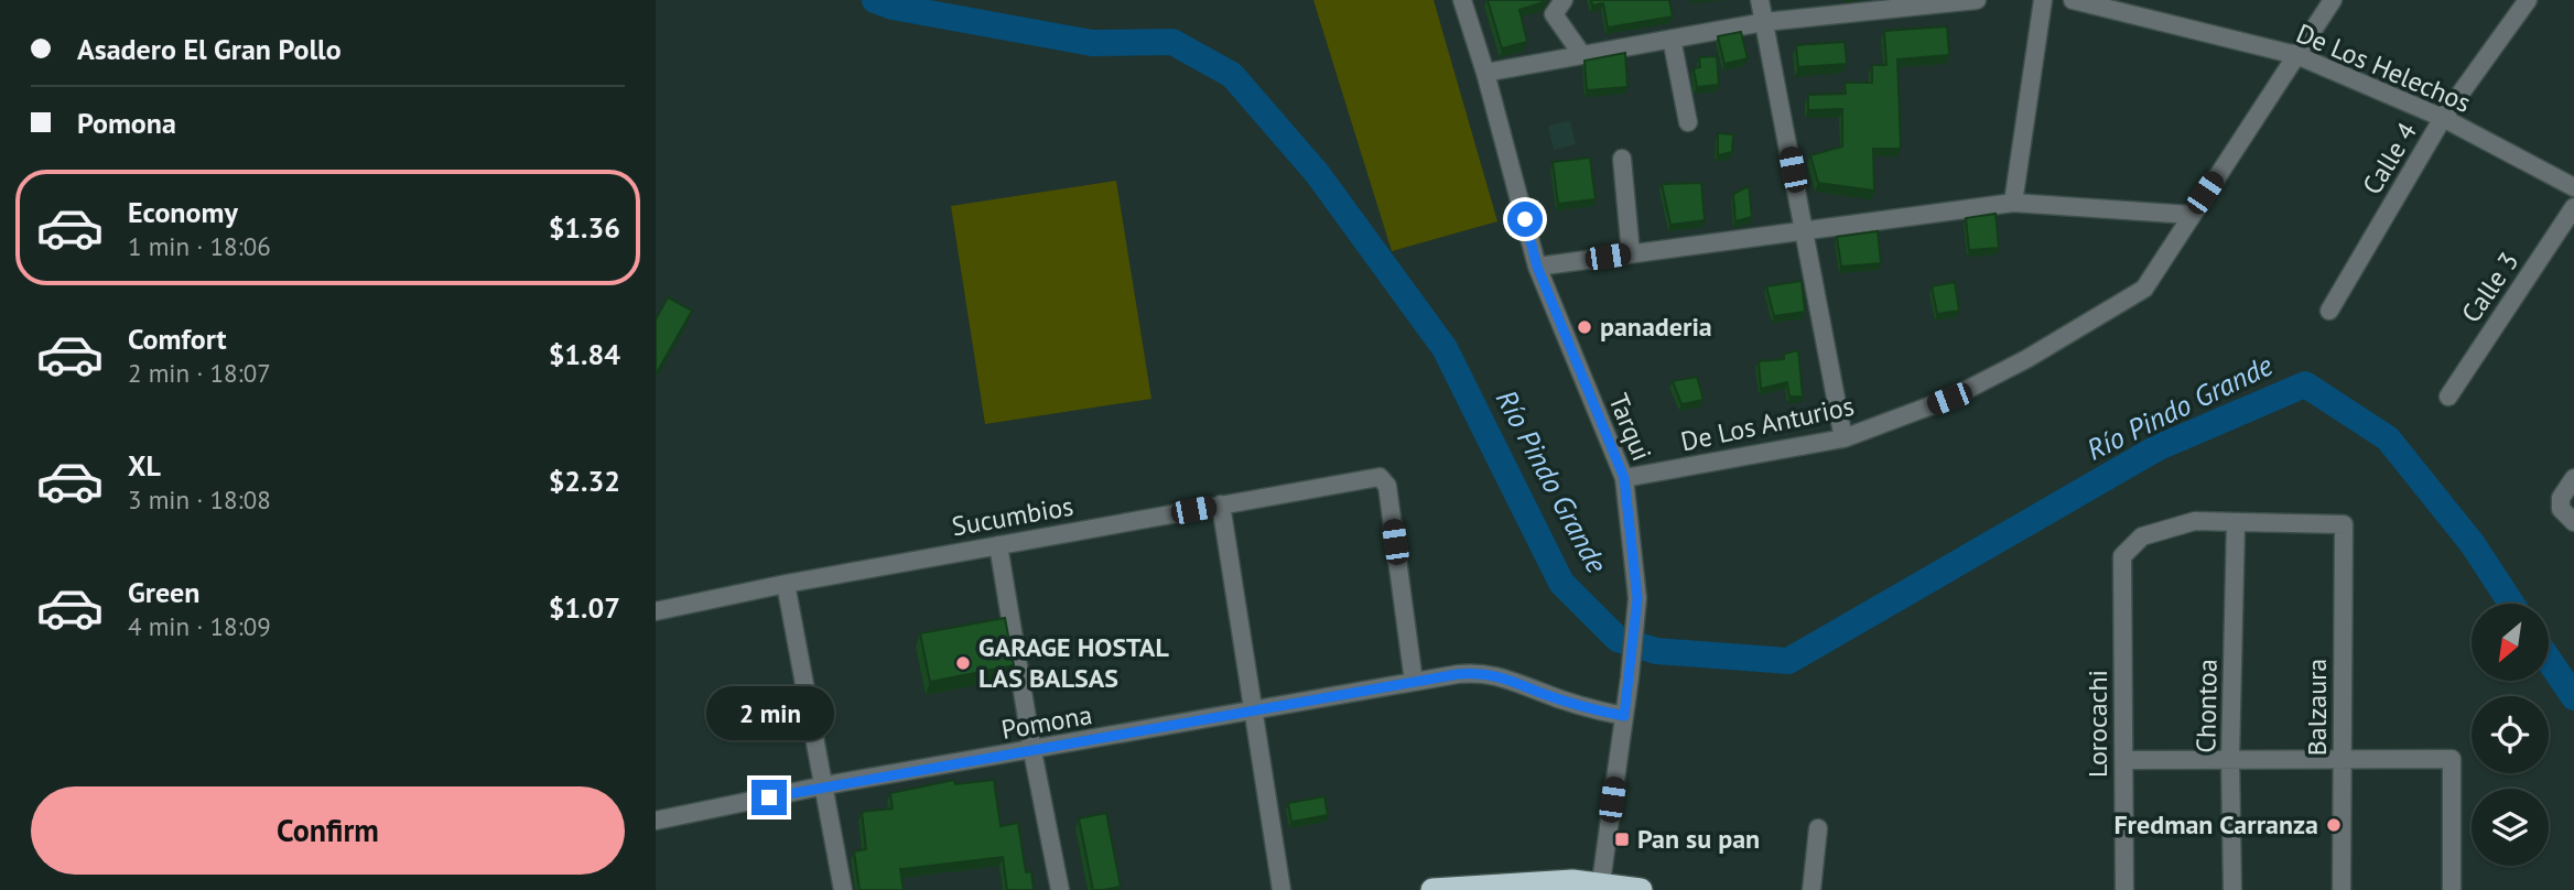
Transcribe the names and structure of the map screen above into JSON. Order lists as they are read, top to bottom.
{
  "streets": {
    "street": [
      "De Los Helechos",
      "Calle 4",
      "Calle 3",
      "De Los Anturios",
      "Tarqui",
      "Sucumbios",
      "Chontoa",
      "Balzaura",
      "Pomona",
      "Lorocachi"
    ]
  },
  "crossings": [
    ["De Los Helechos", "Calle 4"],
    ["De Los Helechos", "De Los Anturios"],
    ["De Los Anturios", "Tarqui"],
    ["Tarqui", "Pomona"],
    ["Sucumbios", "Pomona"],
    ["Chontoa", "Balzaura"],
    ["Chontoa", "Lorocachi"],
    ["Balzaura", "Lorocachi"]
  ],
  "water": ["Río Pindo Grande"],
  "places": {
    "other": ["panaderia", "GARAGE HOSTAL LAS BALSAS", "Fredman Carranza"],
    "transit": ["Pan su pan"]
  },
  "north": "bottom left",
  "page": {
    "banner": ["Asadero El Gran Pollo", "Pomona"],
    "list": [
      {
        "name": "Economy",
        "note": "1 min · 18:06",
        "value": "$1.36"
      },
      {
        "name": "Comfort",
        "note": "2 min · 18:07",
        "value": "$1.84"
      },
      {
        "name": "XL",
        "note": "3 min · 18:08",
        "value": "$2.32"
      },
      {
        "name": "Green",
        "note": "4 min · 18:09",
        "value": "$1.07"
      }
    ],
    "bubble": "2 min",
    "buttons": "Confirm"
  }
}
